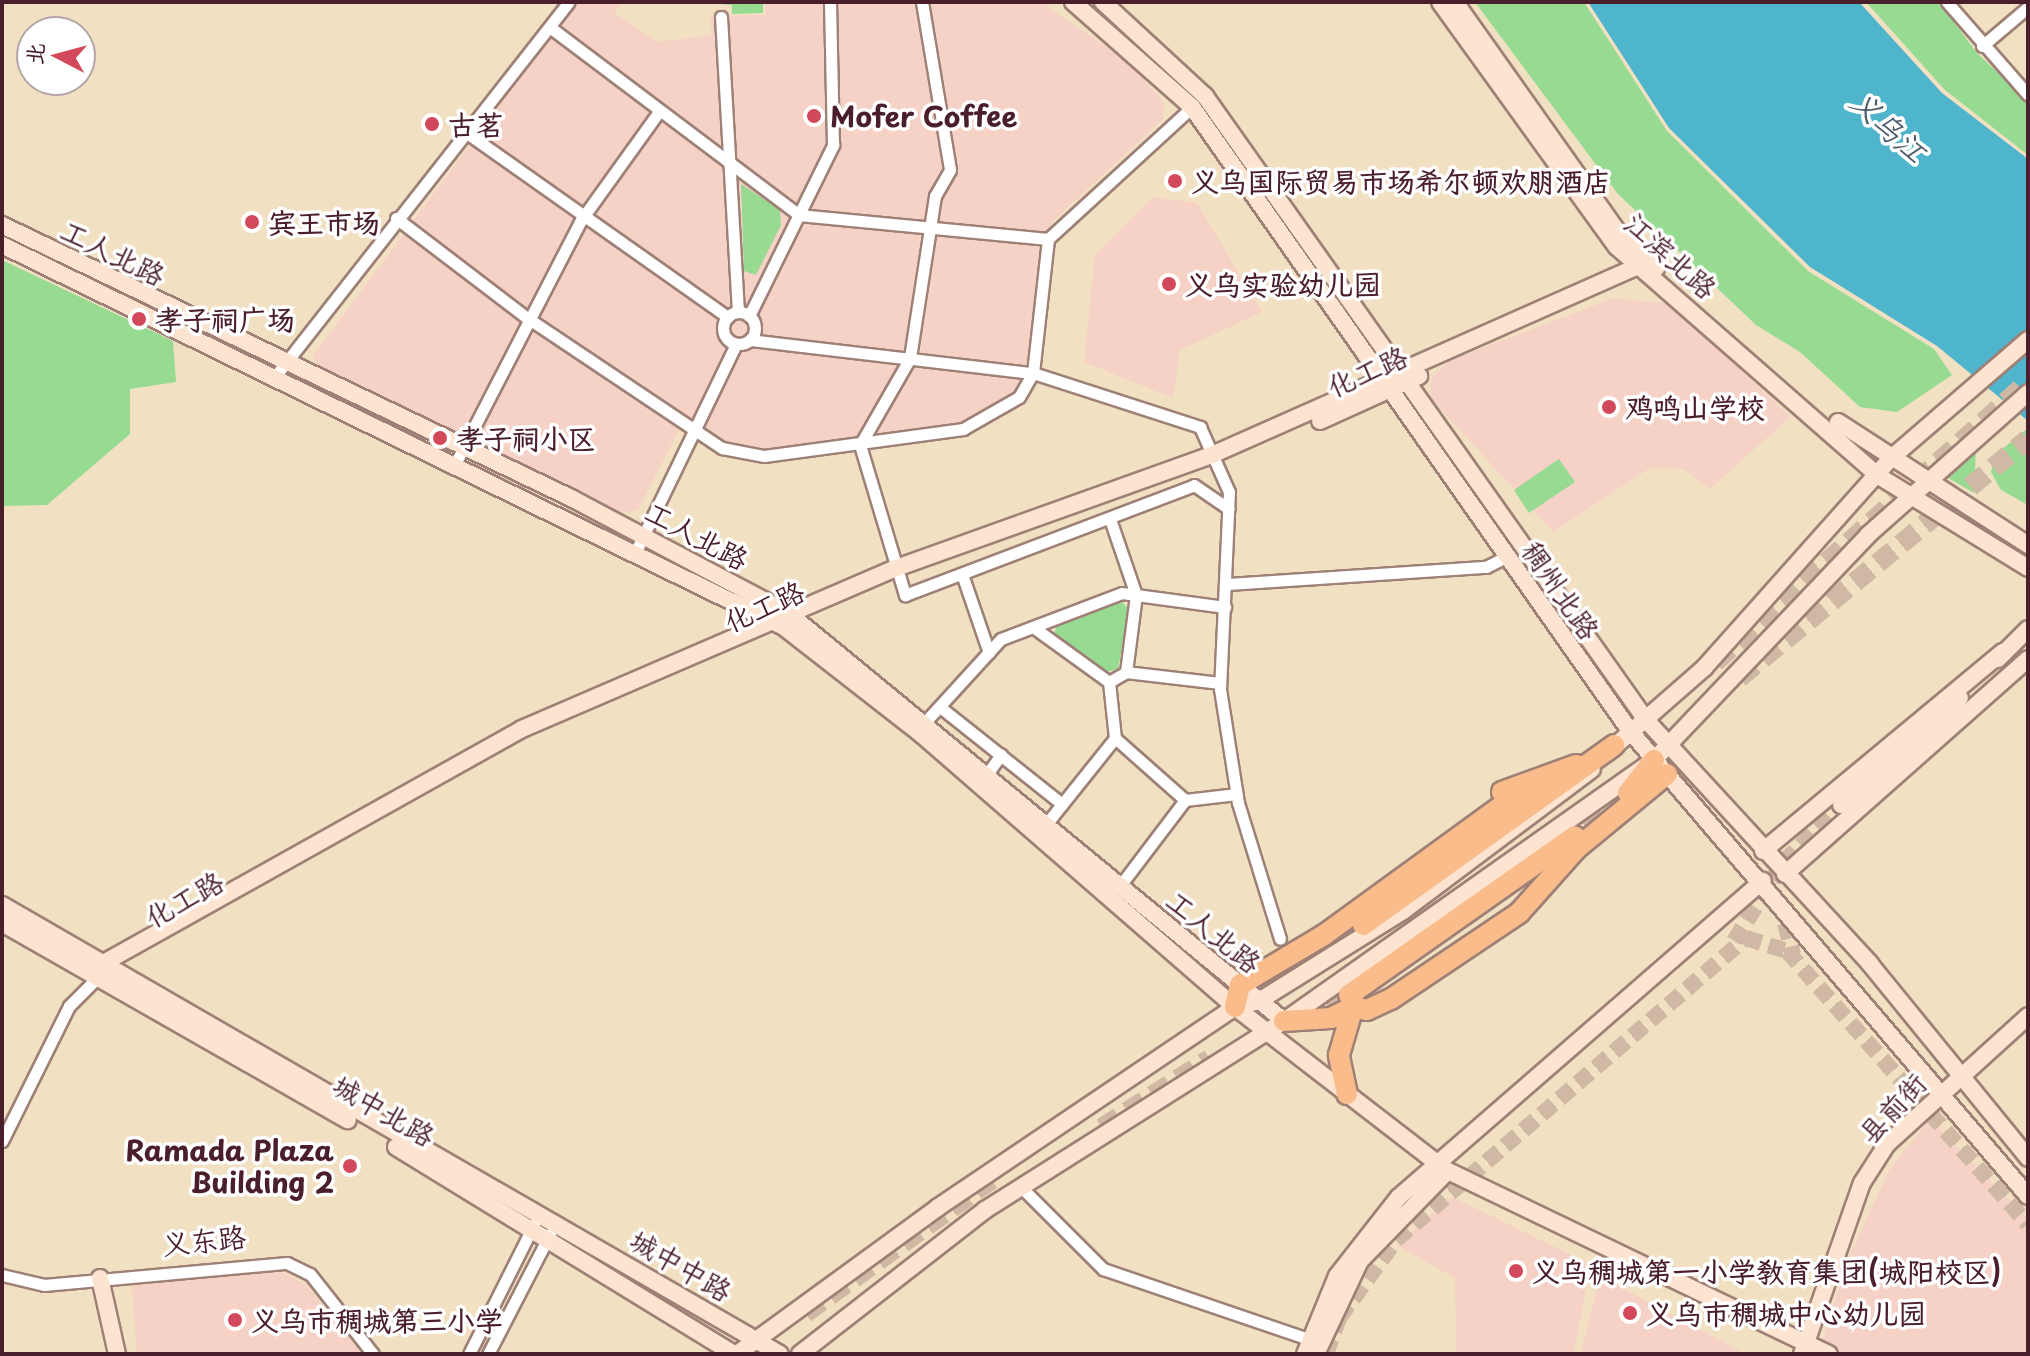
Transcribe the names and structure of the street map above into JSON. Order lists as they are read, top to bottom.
{
  "streets": {
    "main road": [
      "工人北路",
      "江滨北路",
      "化工路",
      "稠州北路",
      "县前街",
      "城中北路",
      "城中中路"
    ],
    "street": ["义东路"]
  },
  "crossings": [
    ["工人北路", "化工路"],
    ["江滨北路", "化工路"],
    ["化工路", "稠州北路"],
    ["化工路", "城中北路"],
    ["稠州北路", "县前街"],
    ["城中北路", "城中中路"]
  ],
  "water": ["义乌江"],
  "places": [
    "Mofer Coffee",
    "古茗",
    "义乌国际贸易市场希尔顿欢朋酒店",
    "宾王市场",
    "义乌实验幼儿园",
    "孝子祠广场",
    "鸡鸣山学校",
    "孝子祠小区",
    "Ramada Plaza Building 2",
    "义乌稠城第一小学教育集团(城阳校区)",
    "义乌市稠城中心幼儿园",
    "义乌市稠城第三小学"
  ],
  "north": "left"
}
